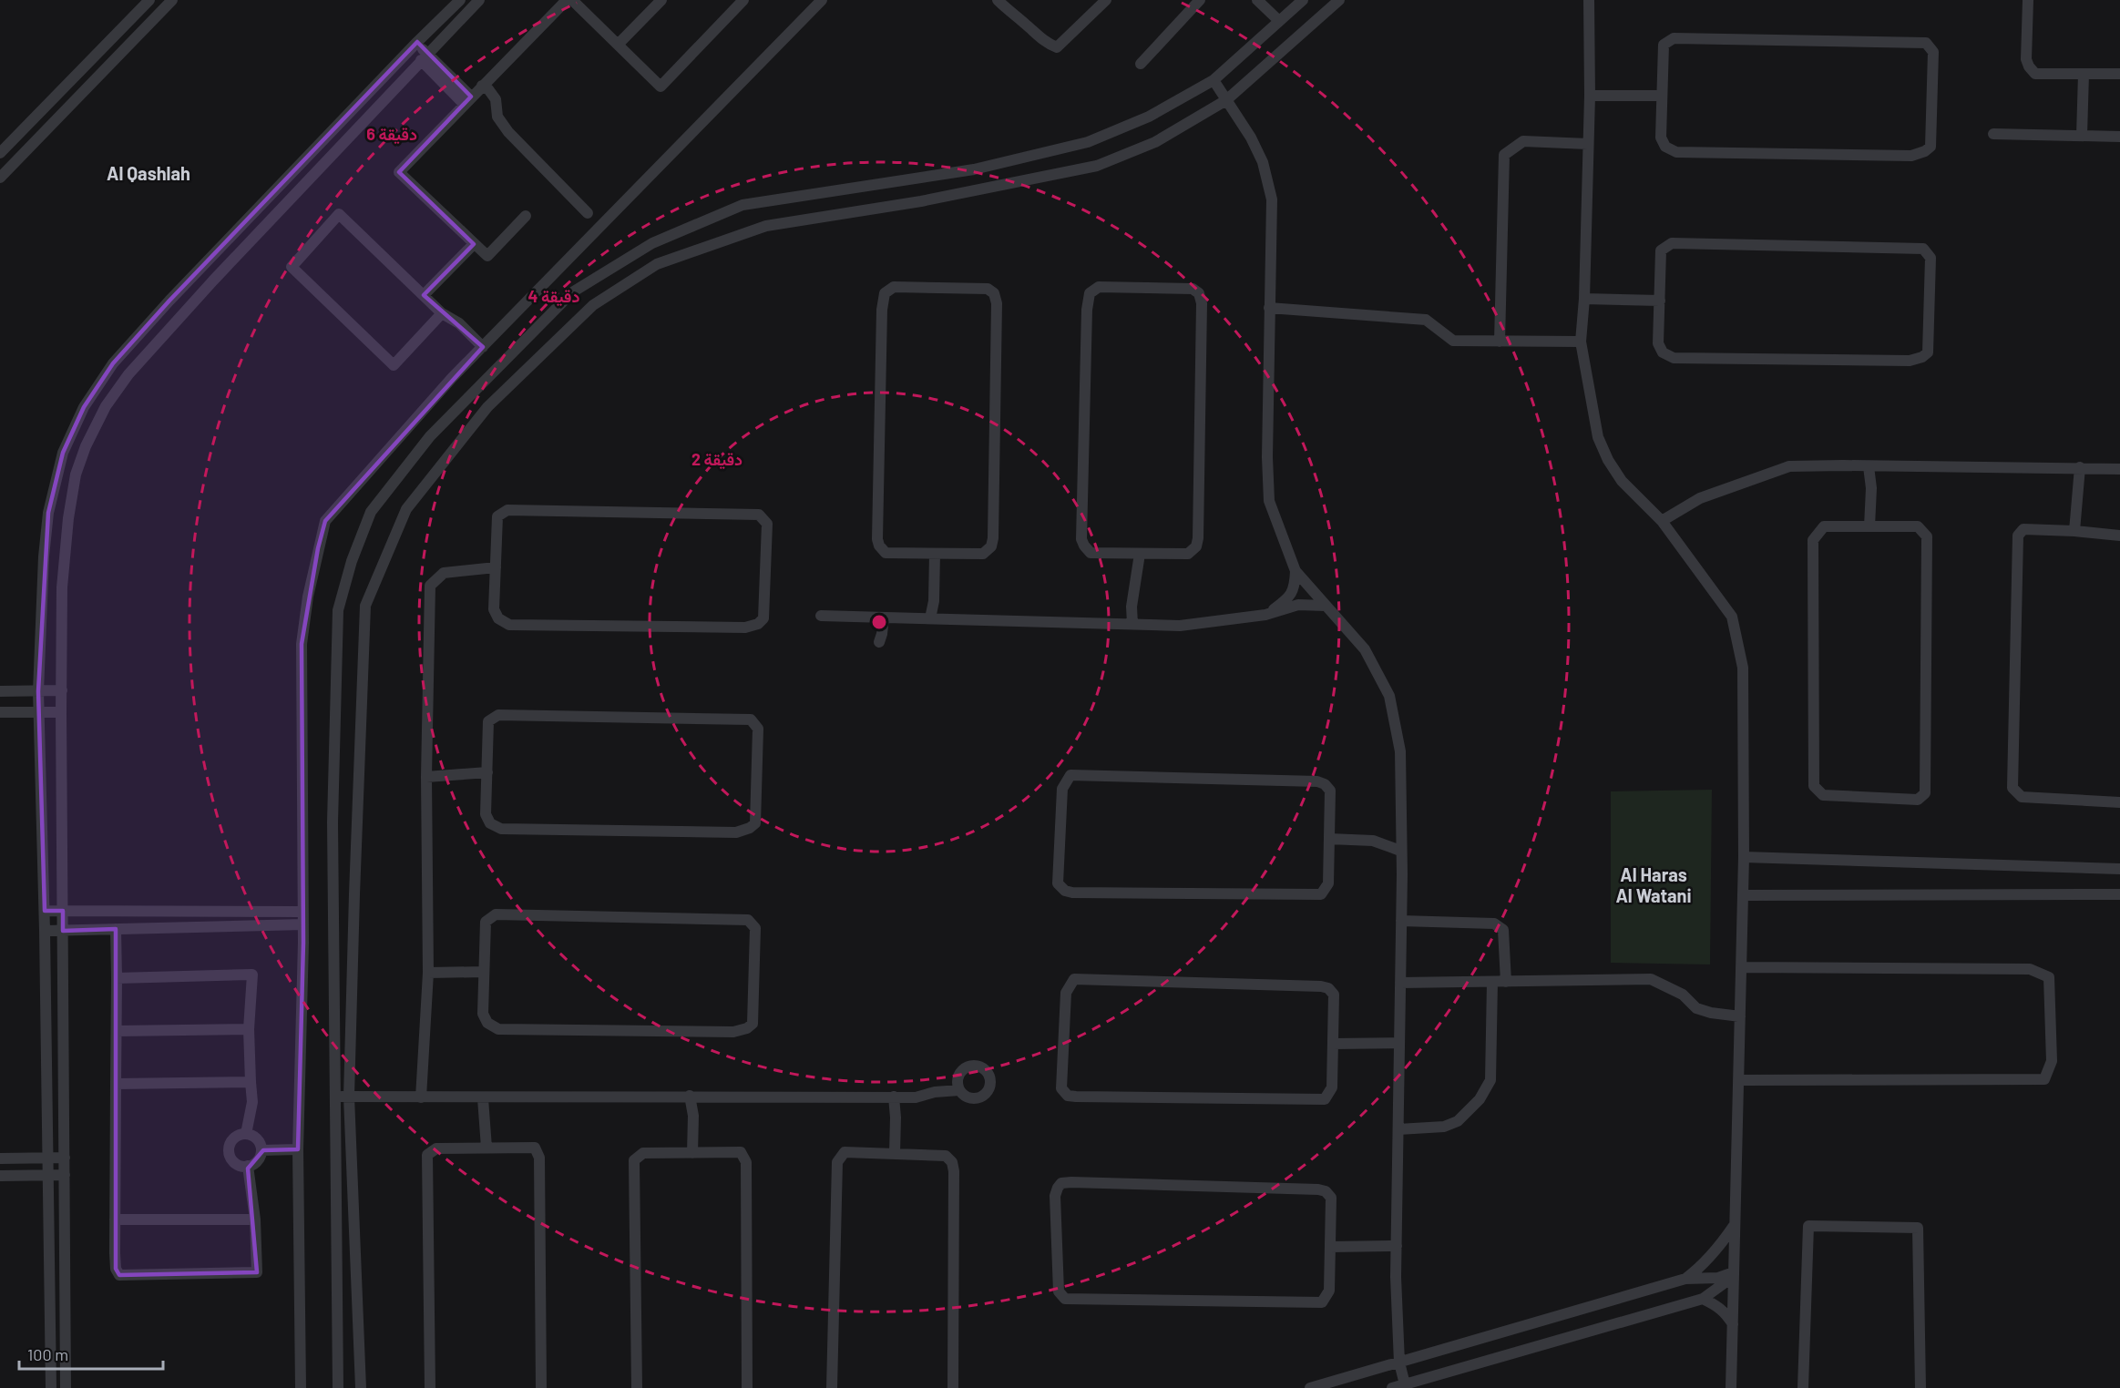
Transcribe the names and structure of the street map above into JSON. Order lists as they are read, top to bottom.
{
  "districts": ["Al Qashlah", "Al Haras Al Watani"],
  "scale_bar": "100 m",
  "rings": ["6 دقيقة", "4 دقيقة", "2 دقيقة"]
}
